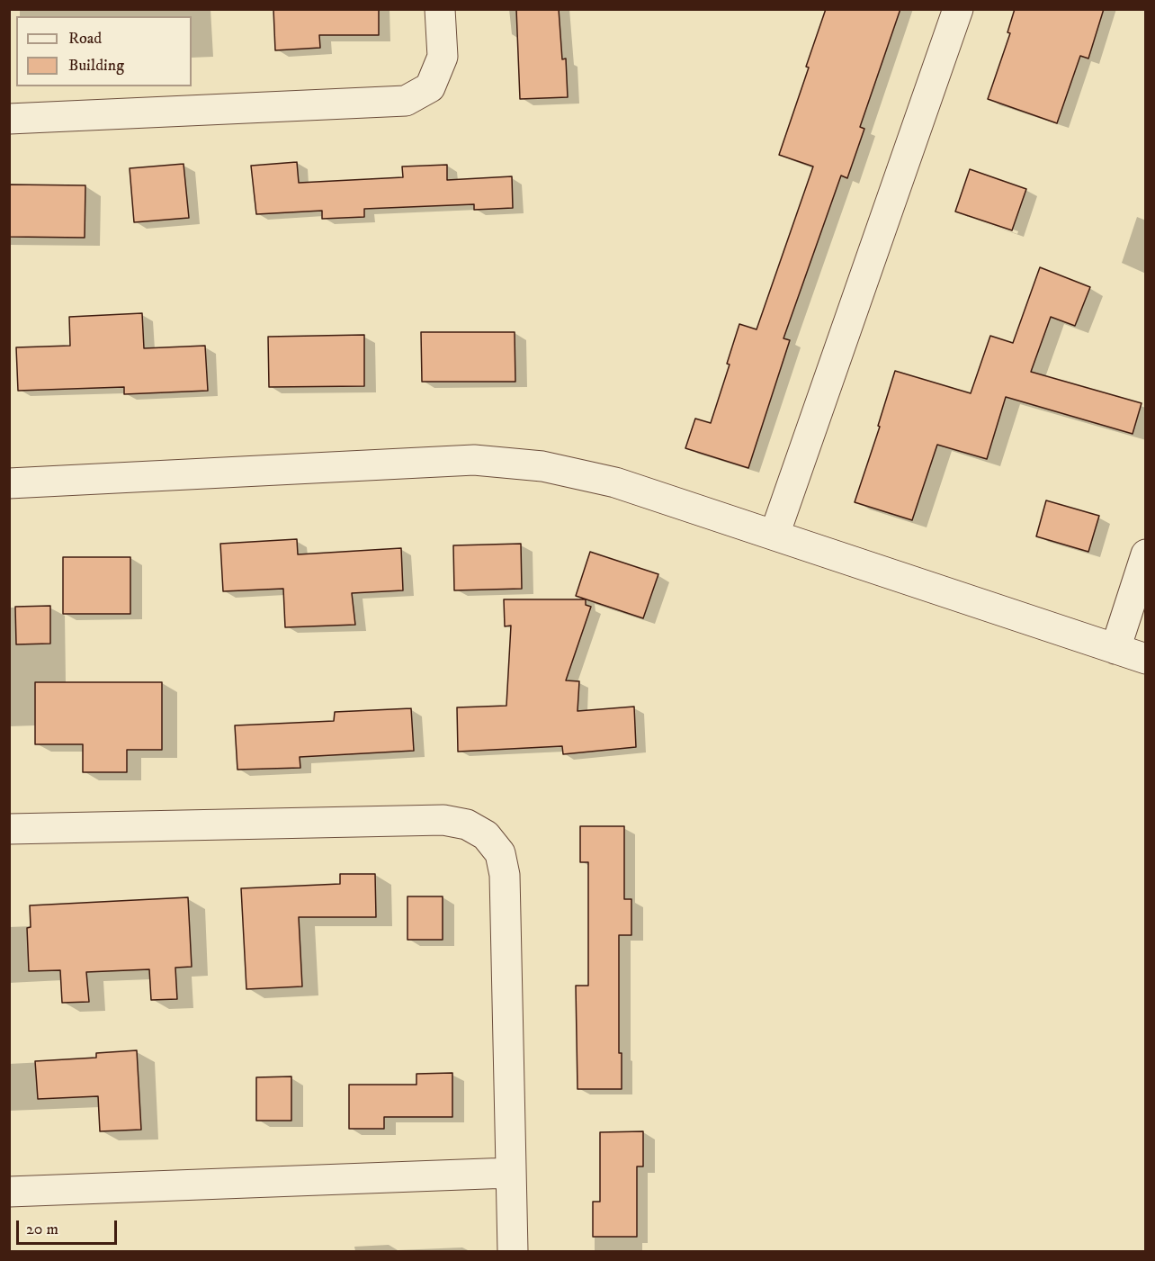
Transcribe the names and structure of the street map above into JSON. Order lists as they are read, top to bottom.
{
  "legend": ["Road", "Building"],
  "scale_bar": "20 m"
}
